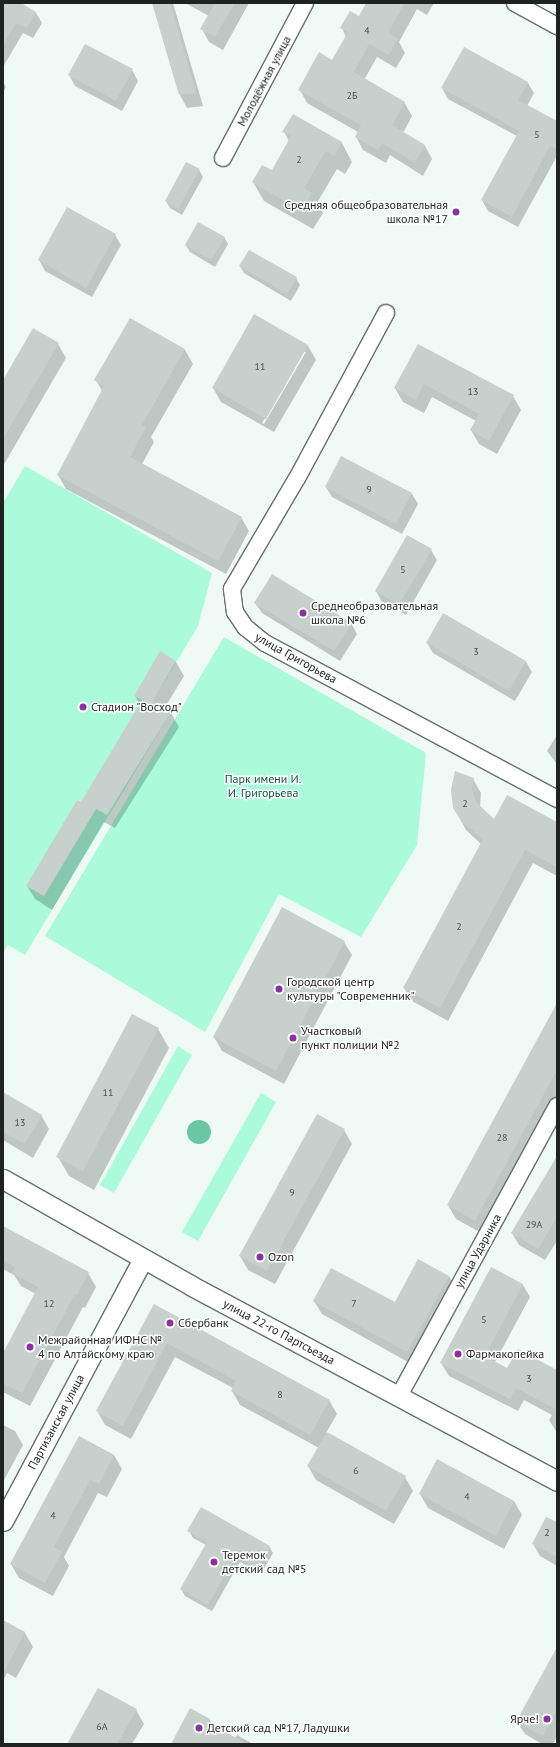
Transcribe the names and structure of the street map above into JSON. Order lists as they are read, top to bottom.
{
  "streets": {
    "street": [
      "Молодёжная улица",
      "улица Григорьева",
      "улица Ударника",
      "улица 22-го Партсъезда",
      "Партизанская улица"
    ]
  },
  "crossings": [
    ["улица Ударника", "улица 22-го Партсъезда"],
    ["улица 22-го Партсъезда", "Партизанская улица"]
  ],
  "parks": ["Парк имени И. И. Григорьева"],
  "places": [
    "Средняя общеобразовательная школа №17",
    "Среднеобразовательная школа №6",
    "Стадион \"Восход\"",
    "Городской центр культуры \"Современник\"",
    "Участковый пункт полиции №2",
    "Ozon",
    "Сбербанк",
    "Межрайонная ИФНС № 4 по Алтайскому краю",
    "Фармакопейка",
    "Теремок детский сад №5",
    "Ярче!",
    "Детский сад №17, Ладушки"
  ],
  "house_numbers": [
    "4",
    "2Б",
    "5",
    "2",
    "11",
    "13",
    "9",
    "5",
    "3",
    "2",
    "2",
    "11",
    "13",
    "28",
    "9",
    "29А",
    "12",
    "7",
    "5",
    "3",
    "8",
    "6",
    "4",
    "4",
    "2",
    "6А"
  ]
}
